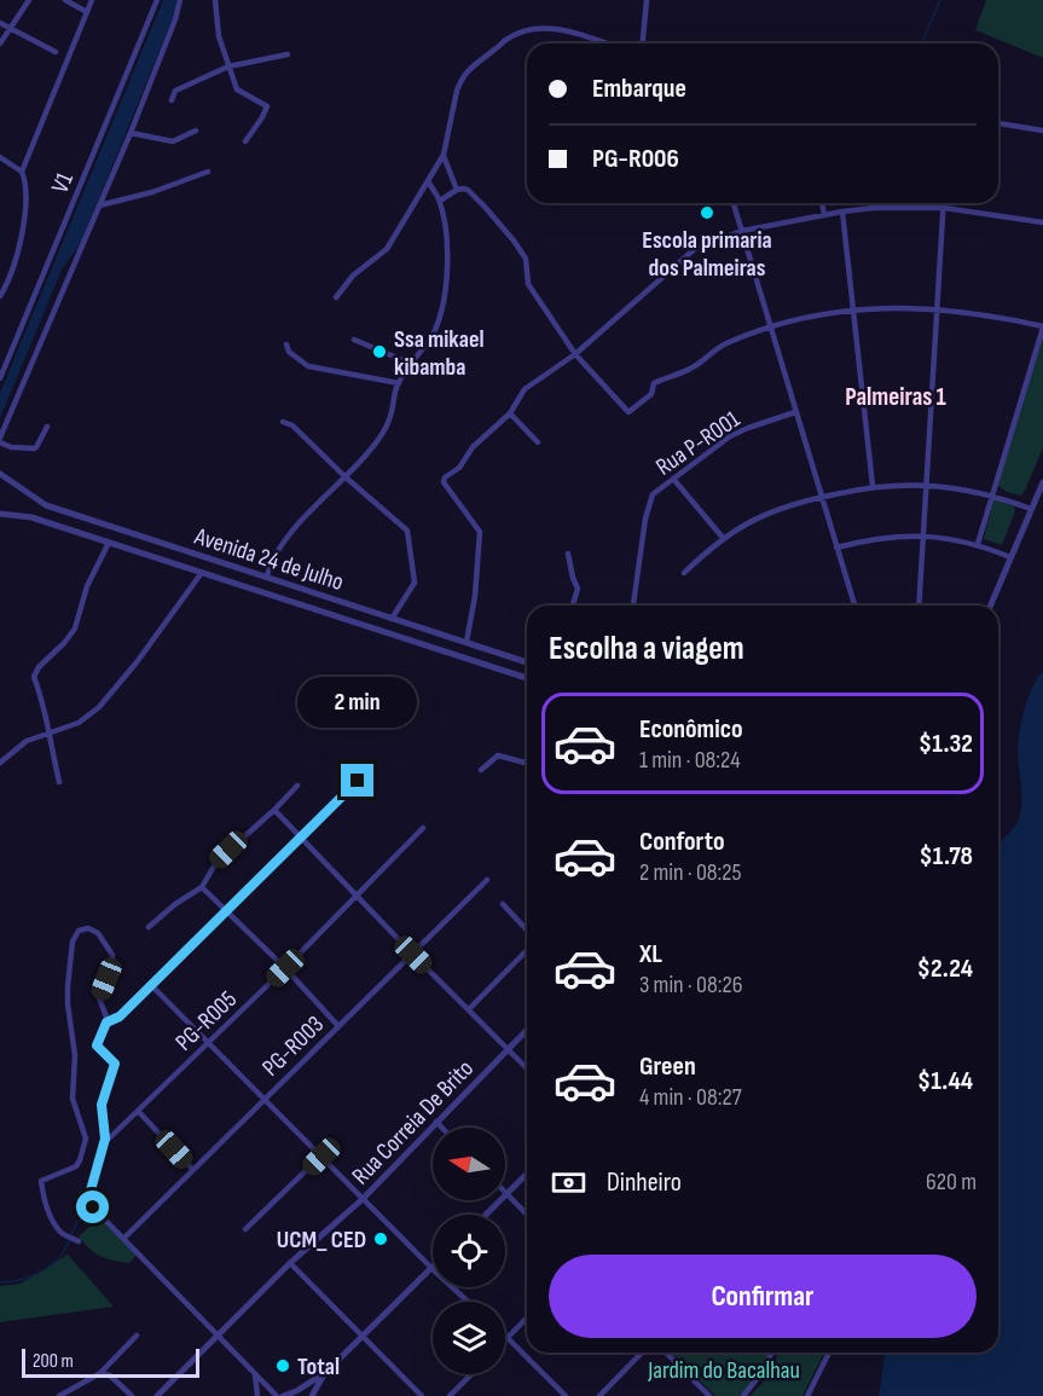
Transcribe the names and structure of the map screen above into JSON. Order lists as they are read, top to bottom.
{
  "streets": {
    "street": [
      "V1",
      "Rua P-R001",
      "Avenida 24 de Julho",
      "PG-R005",
      "PG-R003",
      "Rua Correia De Brito"
    ]
  },
  "districts": ["Palmeiras 1"],
  "parks": ["Jardim do Bacalhau"],
  "places": [
    "Escola primaria dos Palmeiras",
    "Ssa mikael kibamba",
    "UCM_ CED",
    "Total"
  ],
  "scale_bar": "200 m",
  "north": "left",
  "page": {
    "banner": ["Embarque", "PG-R006"],
    "heading": "Escolha a viagem",
    "bubble": "2 min",
    "list": [
      {
        "name": "Econômico",
        "note": "1 min · 08:24",
        "value": "$1.32"
      },
      {
        "name": "Conforto",
        "note": "2 min · 08:25",
        "value": "$1.78"
      },
      {
        "name": "XL",
        "note": "3 min · 08:26",
        "value": "$2.24"
      },
      {
        "name": "Green",
        "note": "4 min · 08:27",
        "value": "$1.44"
      }
    ],
    "pay": ["Dinheiro", "620 m"],
    "buttons": "Confirmar",
    "scale": "200 m"
  }
}
